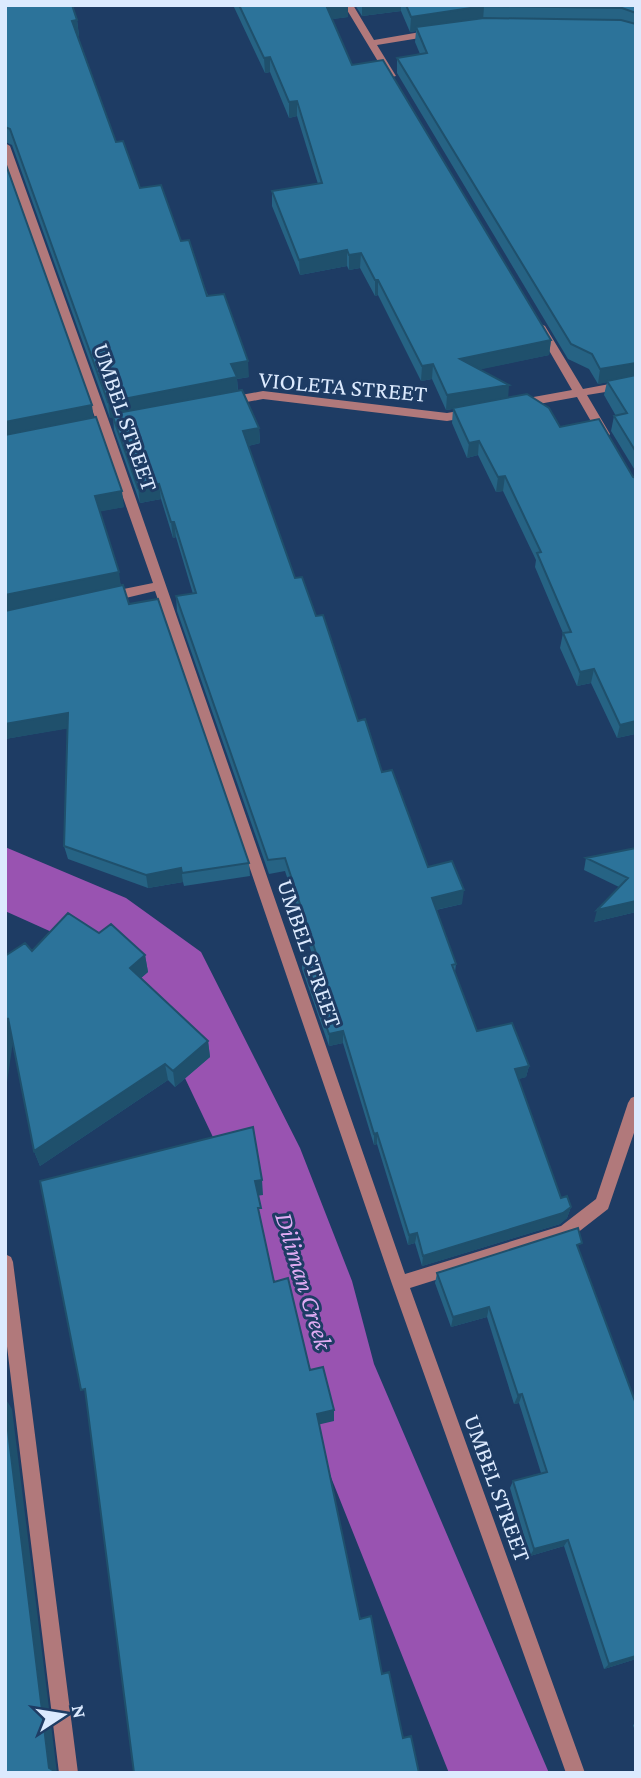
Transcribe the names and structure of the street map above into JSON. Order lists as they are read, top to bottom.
{
  "streets": {
    "street": ["VIOLETA STREET", "UMBEL STREET"]
  },
  "water": ["Diliman Creek"],
  "north": "right"
}
